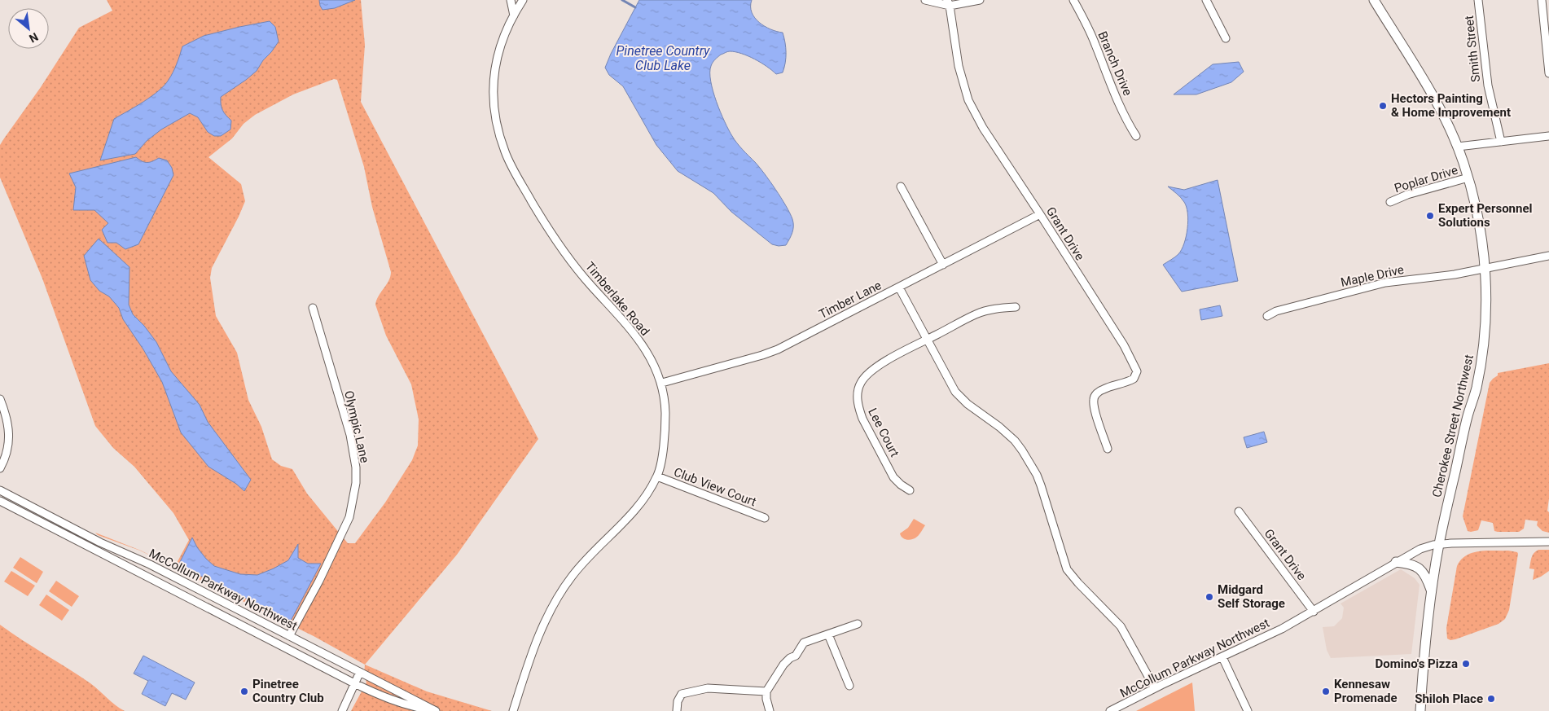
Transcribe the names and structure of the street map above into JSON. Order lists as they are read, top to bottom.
{
  "streets": {
    "main road": ["Cherokee Street Northwest"],
    "street": [
      "Smith Street",
      "Branch Drive",
      "Poplar Drive",
      "Grant Drive",
      "Maple Drive",
      "Timberlake Road",
      "Timber Lane",
      "Olympic Lane",
      "Lee Court",
      "Club View Court",
      "McCollum Parkway Northwest"
    ]
  },
  "crossings": [
    ["Poplar Drive", "Cherokee Street Northwest"],
    ["Grant Drive", "Timber Lane"],
    ["Grant Drive", "McCollum Parkway Northwest"],
    ["Maple Drive", "Cherokee Street Northwest"],
    ["Timberlake Road", "Timber Lane"],
    ["Timberlake Road", "Club View Court"],
    ["Cherokee Street Northwest", "McCollum Parkway Northwest"],
    ["Olympic Lane", "McCollum Parkway Northwest"]
  ],
  "water": ["Pinetree Country Club Lake"],
  "places": [
    "Hectors Painting & Home Improvement",
    "Expert Personnel Solutions",
    "Midgard Self Storage",
    "Domino's Pizza",
    "Pinetree Country Club",
    "Kennesaw Promenade",
    "Shiloh Place"
  ],
  "north": "bottom right"
}
